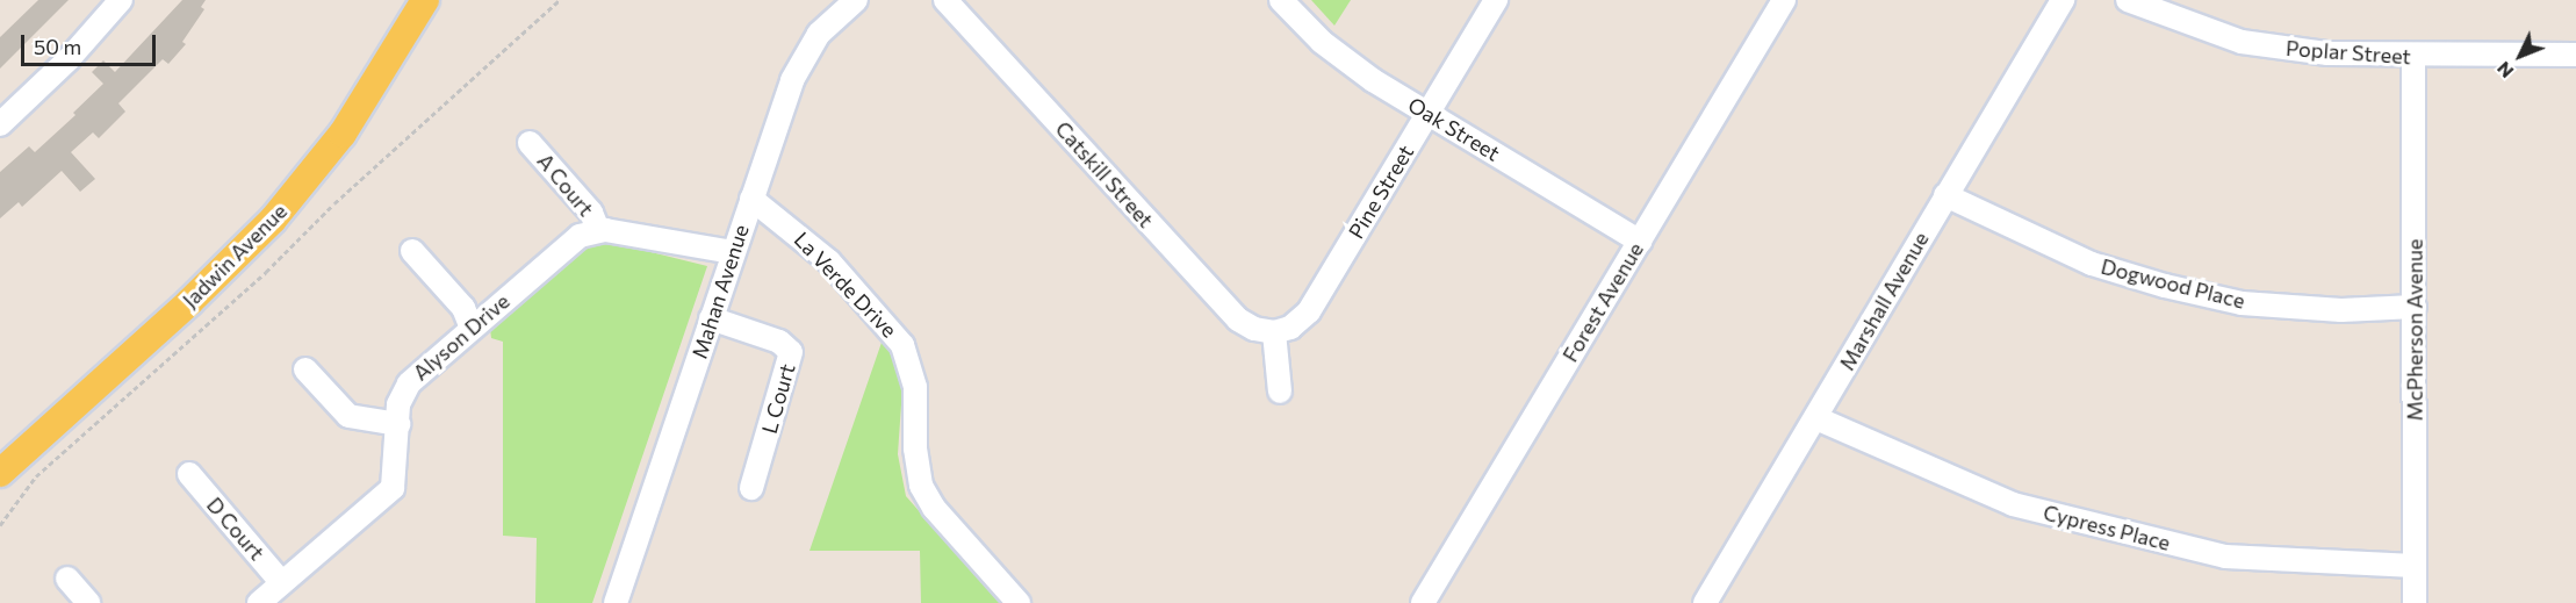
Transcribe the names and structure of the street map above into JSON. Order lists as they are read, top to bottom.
{
  "streets": {
    "main road": ["Jadwin Avenue"],
    "street": [
      "Poplar Street",
      "Oak Street",
      "Catskill Street",
      "A Court",
      "Pine Street",
      "Dogwood Place",
      "La Verde Drive",
      "Mahan Avenue",
      "Marshall Avenue",
      "Forest Avenue",
      "McPherson Avenue",
      "Alyson Drive",
      "L Court",
      "Cypress Place",
      "D Court"
    ]
  },
  "crossings": [
    ["Poplar Street", "McPherson Avenue"],
    ["Oak Street", "Pine Street"],
    ["Oak Street", "Forest Avenue"],
    ["Catskill Street", "Pine Street"],
    ["A Court", "Alyson Drive"],
    ["Dogwood Place", "Marshall Avenue"],
    ["Dogwood Place", "McPherson Avenue"],
    ["La Verde Drive", "Mahan Avenue"],
    ["Mahan Avenue", "L Court"],
    ["Marshall Avenue", "Cypress Place"],
    ["McPherson Avenue", "Cypress Place"],
    ["Alyson Drive", "D Court"]
  ],
  "scale_bar": "50 m",
  "north": "bottom left"
}
